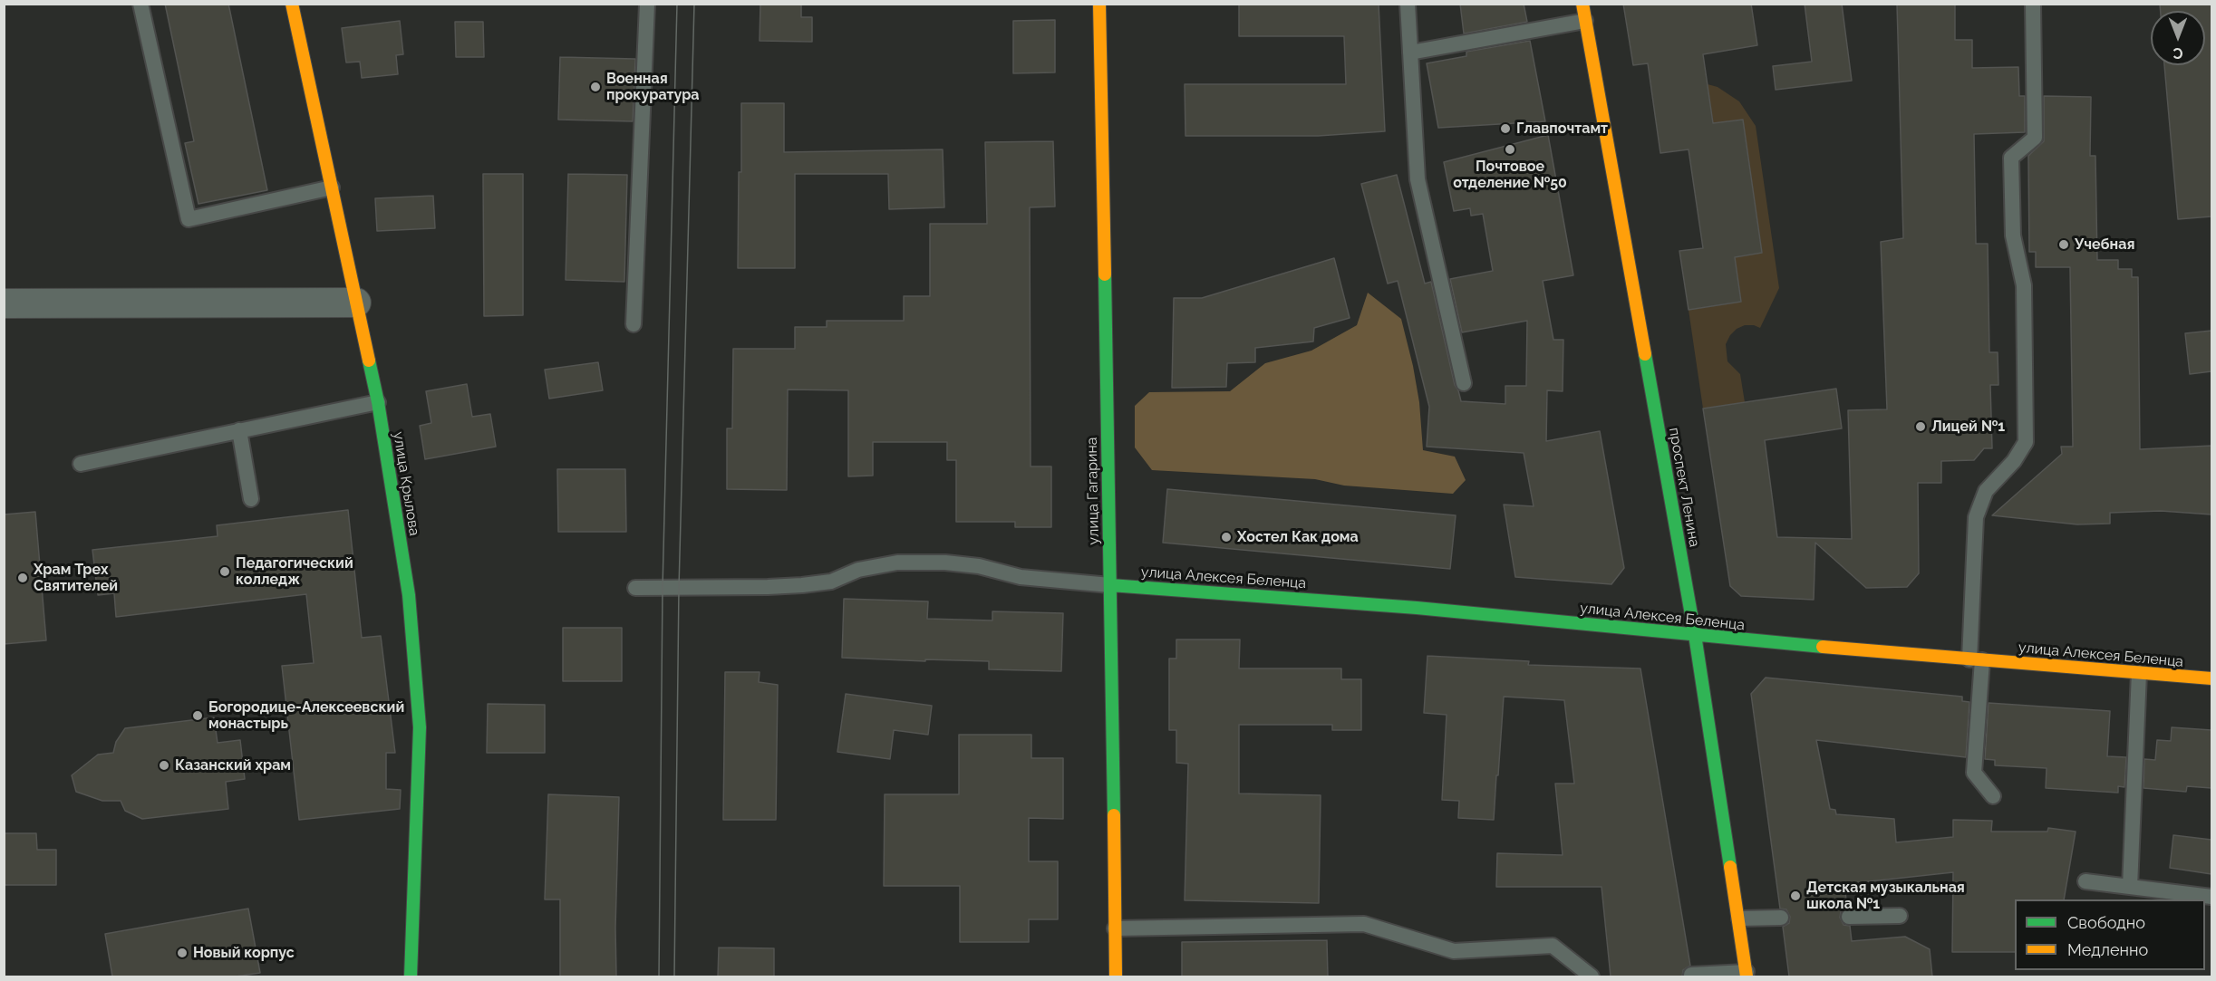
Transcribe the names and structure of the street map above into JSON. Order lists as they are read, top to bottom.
{
  "streets": {
    "main road": [
      "улица Крылова",
      "проспект Ленина",
      "улица Гагарина",
      "улица Алексея Беленца"
    ]
  },
  "crossings": [
    ["проспект Ленина", "улица Алексея Беленца"],
    ["улица Гагарина", "улица Алексея Беленца"]
  ],
  "places": [
    "Военная прокуратура",
    "Главпочтамт",
    "Почтовое отделение №50",
    "Учебная",
    "Лицей №1",
    "Хостел Как дома",
    "Педагогический колледж",
    "Храм Трех Святителей",
    "Богородице-Алексеевский монастырь",
    "Казанский храм",
    "Детская музыкальная школа №1",
    "Новый корпус"
  ],
  "legend": ["Свободно", "Медленно"],
  "north": "bottom"
}
